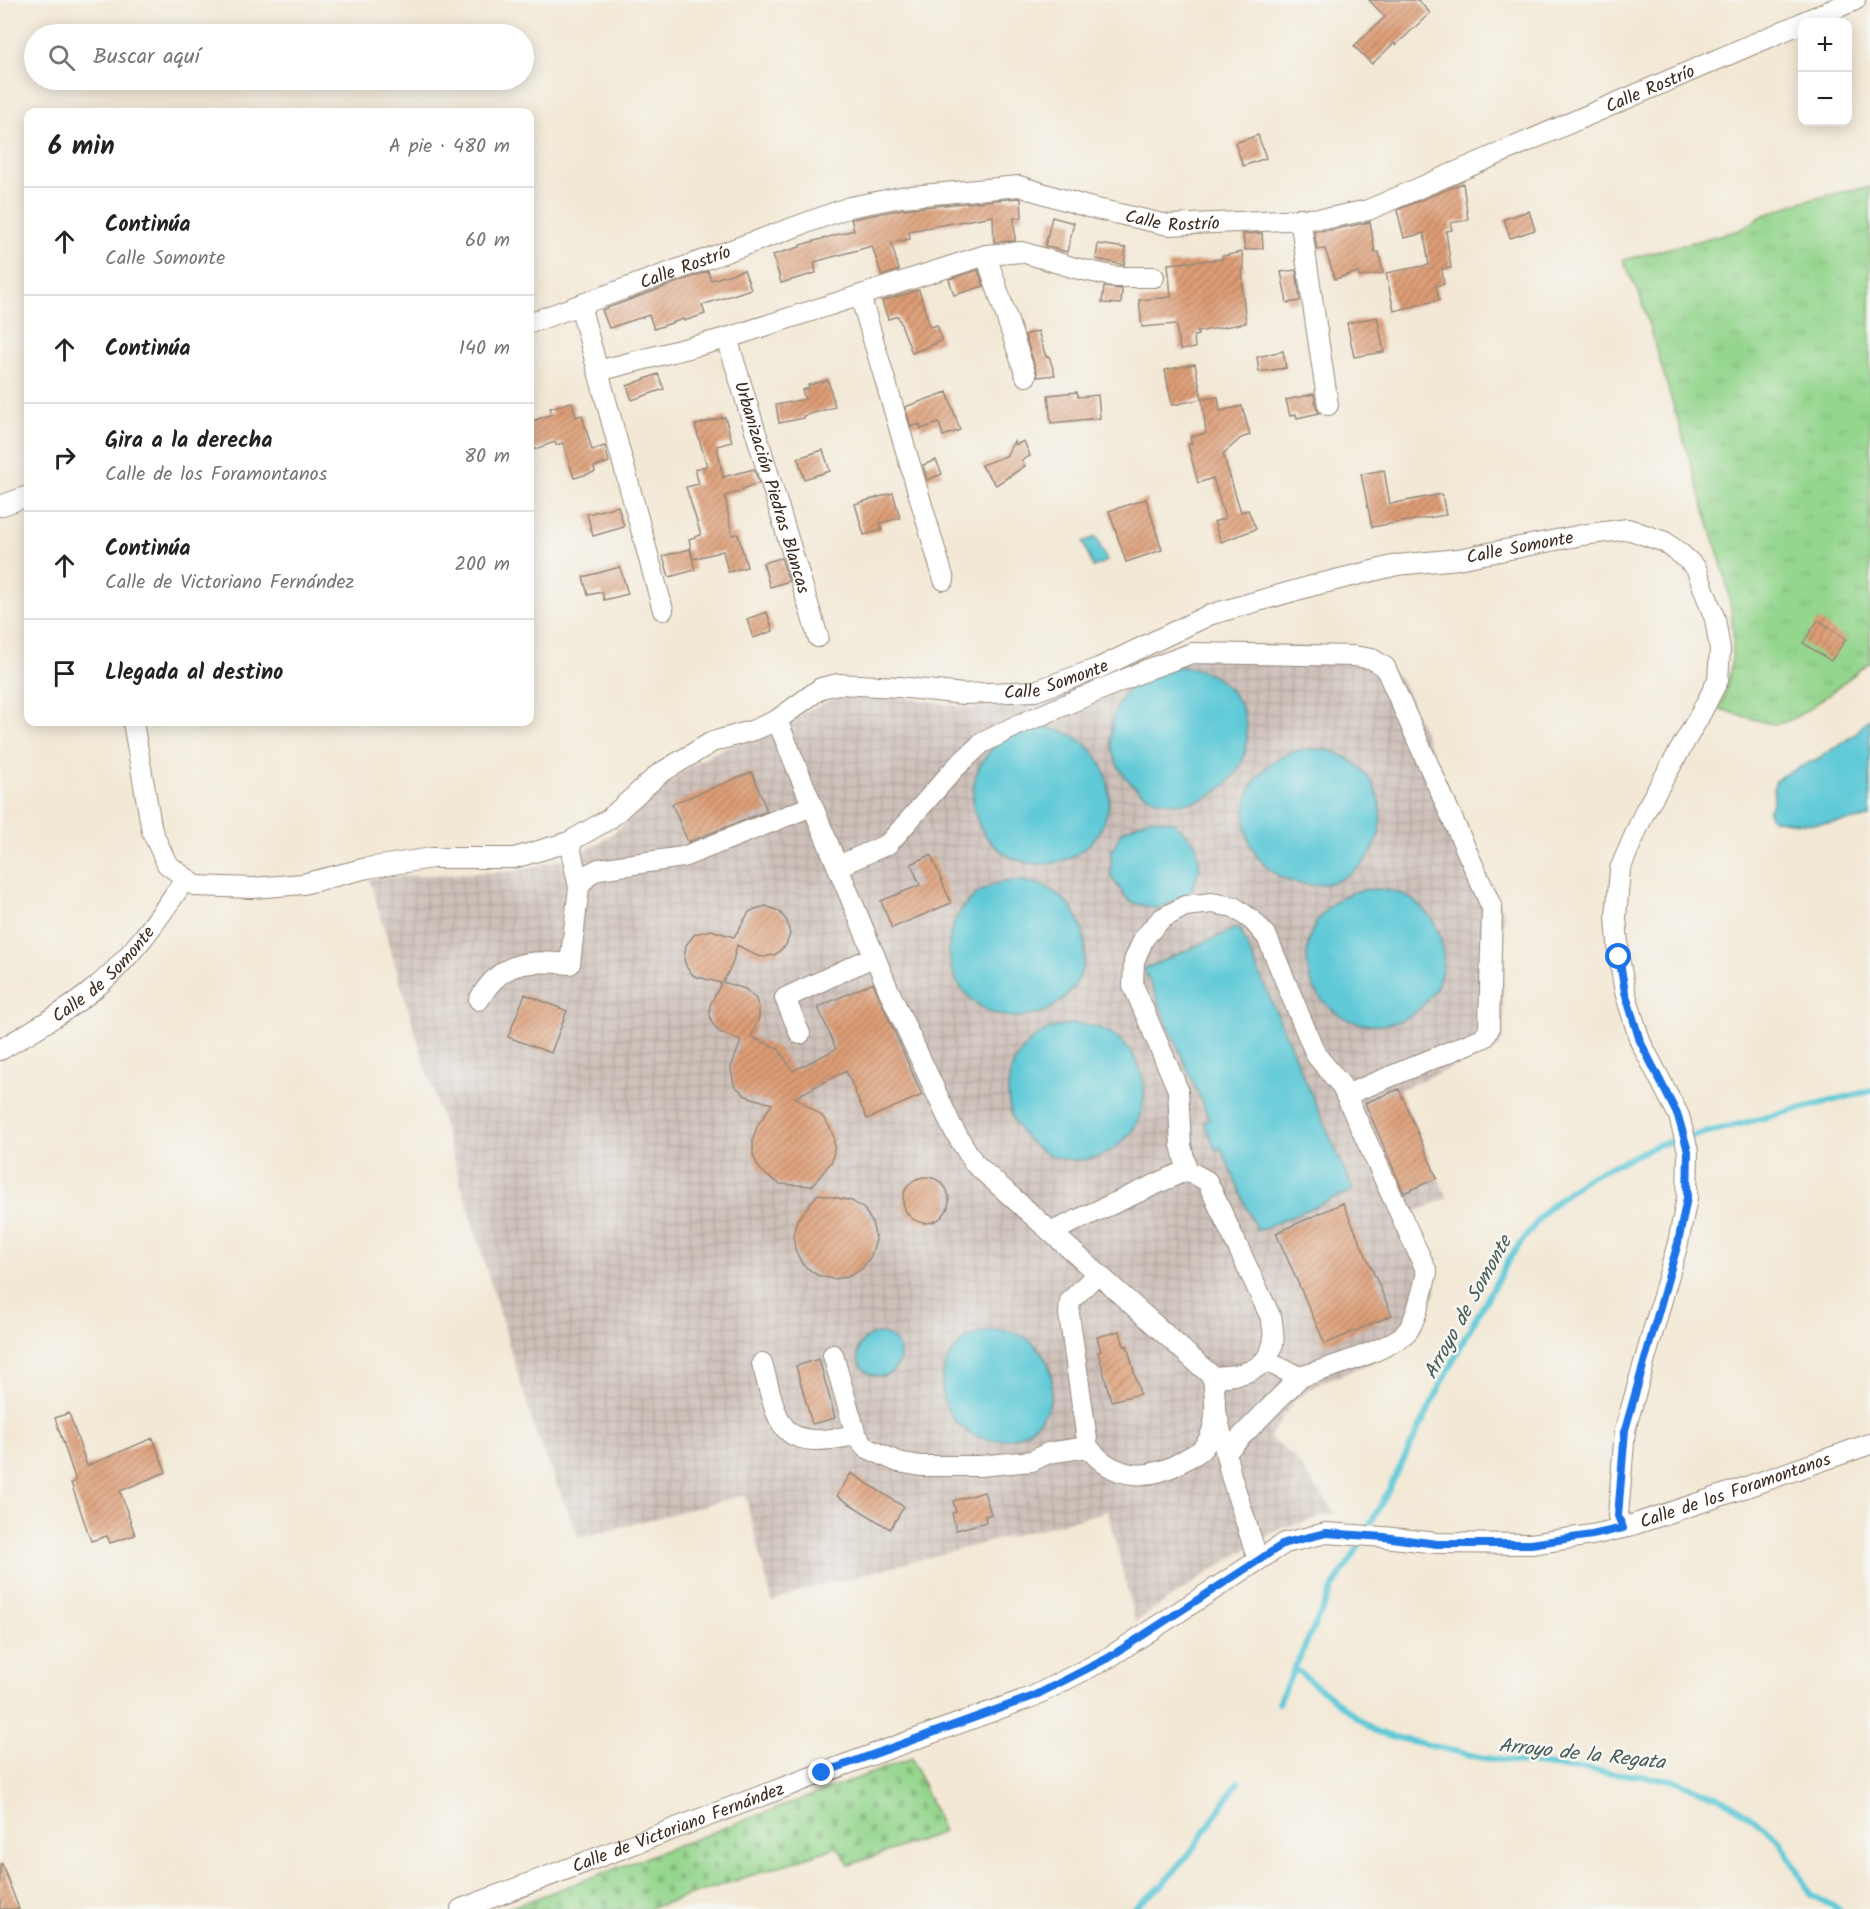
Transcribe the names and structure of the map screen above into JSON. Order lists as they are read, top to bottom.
{
  "streets": {
    "street": [
      "Calle Rostrío",
      "Urbanización Piedras Blancas",
      "Calle Somonte",
      "Calle de Somonte",
      "Calle de los Foramontanos",
      "Calle de Victoriano Fernández"
    ]
  },
  "crossings": [
    ["Calle Somonte", "Calle de Somonte"],
    ["Calle Somonte", "Calle de los Foramontanos"],
    ["Calle de los Foramontanos", "Calle de Victoriano Fernández"]
  ],
  "water": ["Arroyo de Somonte", "Arroyo de la Regata"],
  "page": {
    "map_buttons": ["+", "−"],
    "search": "Buscar aquí",
    "heading": ["6 min", "A pie · 480 m"],
    "list": [
      ["Continúa", "Calle Somonte", "60 m"],
      ["Continúa", "140 m"],
      ["Gira a la derecha", "Calle de los Foramontanos", "80 m"],
      ["Continúa", "Calle de Victoriano Fernández", "200 m"],
      "Llegada al destino"
    ]
  }
}
